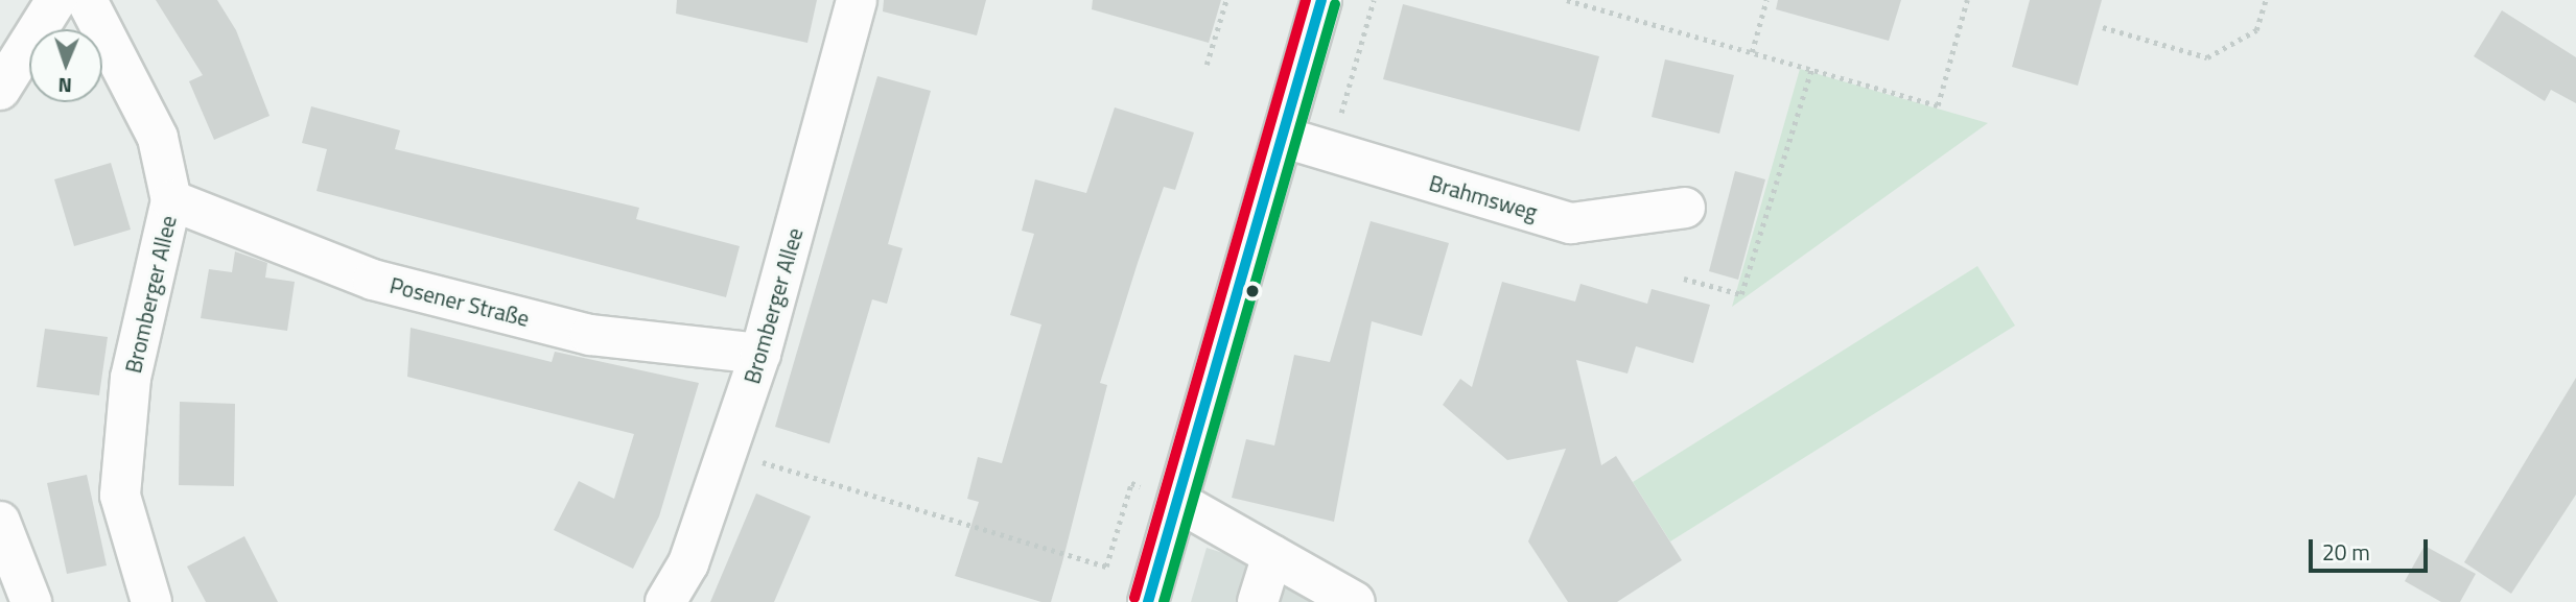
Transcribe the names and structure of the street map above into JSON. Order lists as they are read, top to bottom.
{
  "streets": {
    "street": ["Brahmsweg", "Bromberger Allee", "Posener Straße"]
  },
  "crossings": [
    ["Bromberger Allee", "Posener Straße"]
  ],
  "scale_bar": "20 m",
  "north": "bottom"
}
